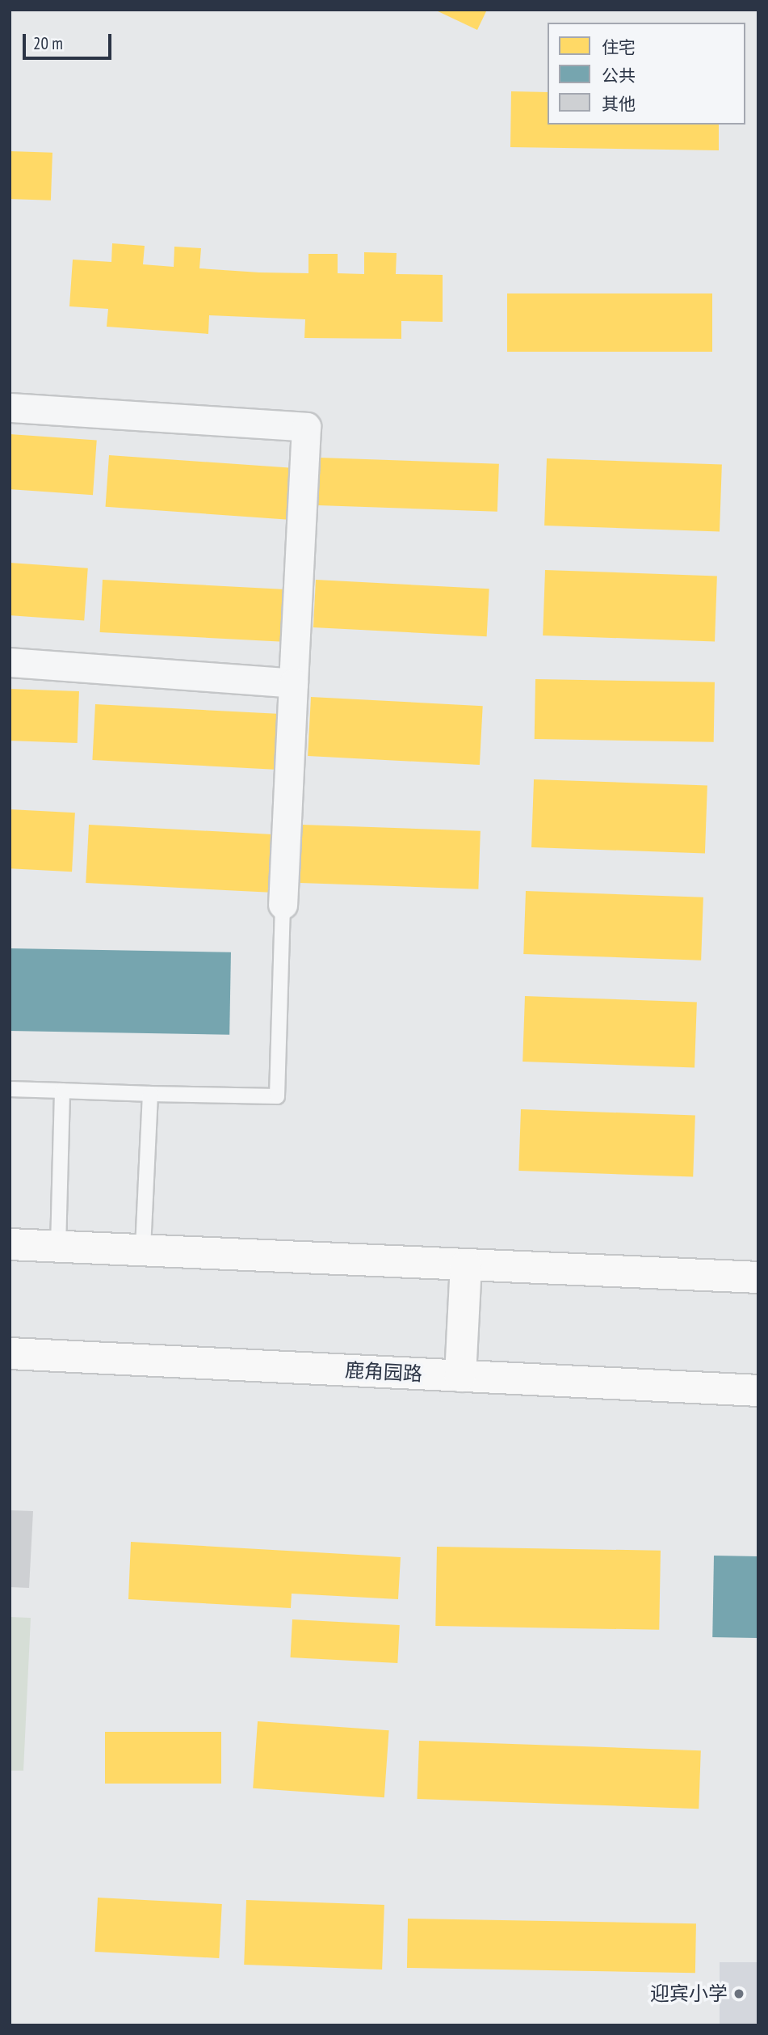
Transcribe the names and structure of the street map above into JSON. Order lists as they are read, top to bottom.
{
  "streets": {
    "street": ["鹿角园路"]
  },
  "places": ["迎宾小学"],
  "legend": ["住宅", "公共", "其他"],
  "scale_bar": "20 m"
}
